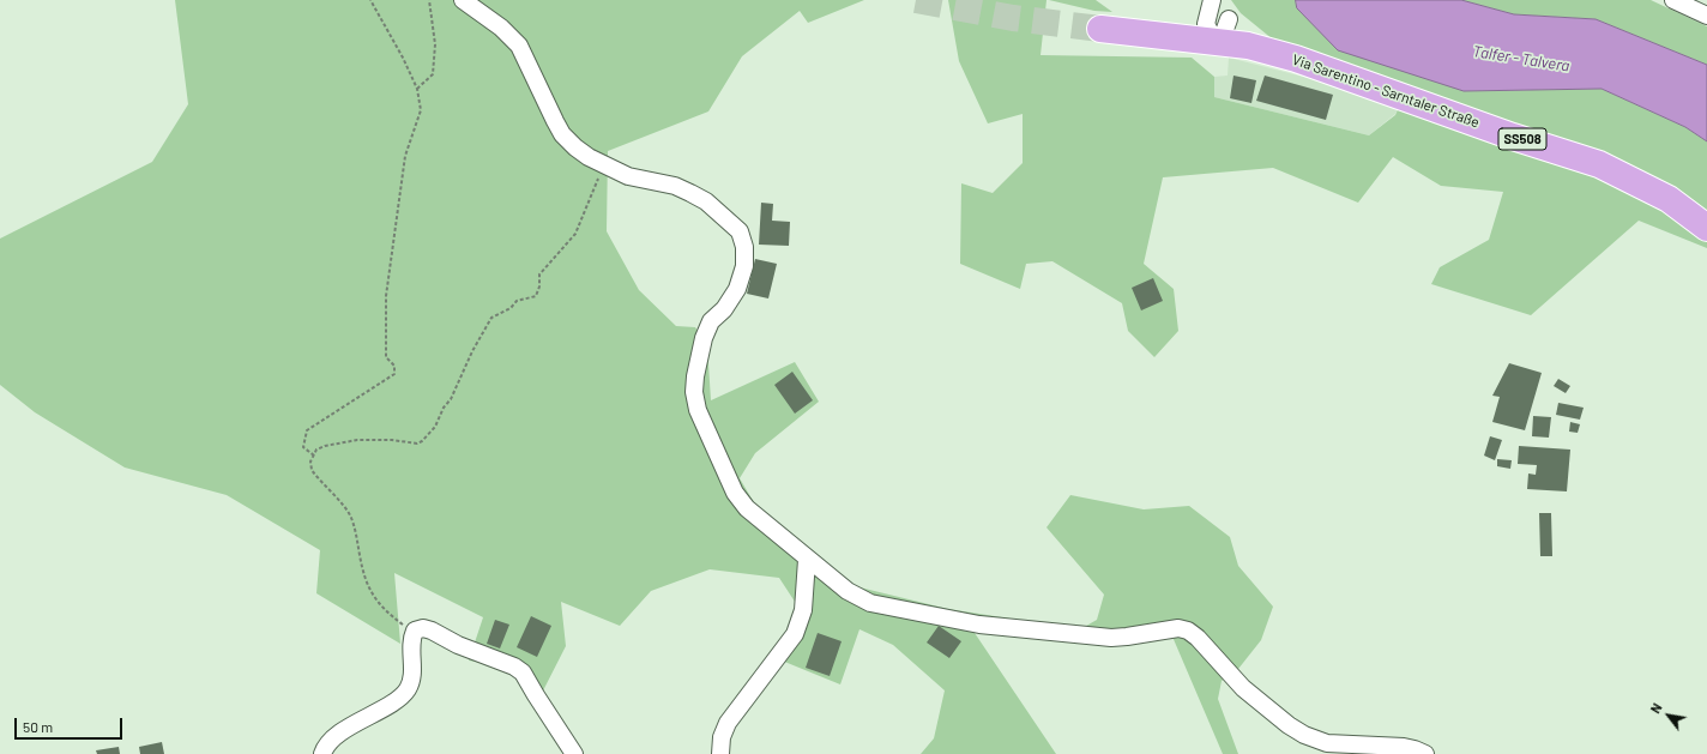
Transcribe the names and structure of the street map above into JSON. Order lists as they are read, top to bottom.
{
  "streets": {
    "main road": ["Via Sarentino - Sarntaler Straße", "SS508"]
  },
  "crossings": [
    ["Via Sarentino - Sarntaler Straße", "SS508"]
  ],
  "water": ["Talfer - Talvera"],
  "scale_bar": "50 m",
  "north": "top left"
}
